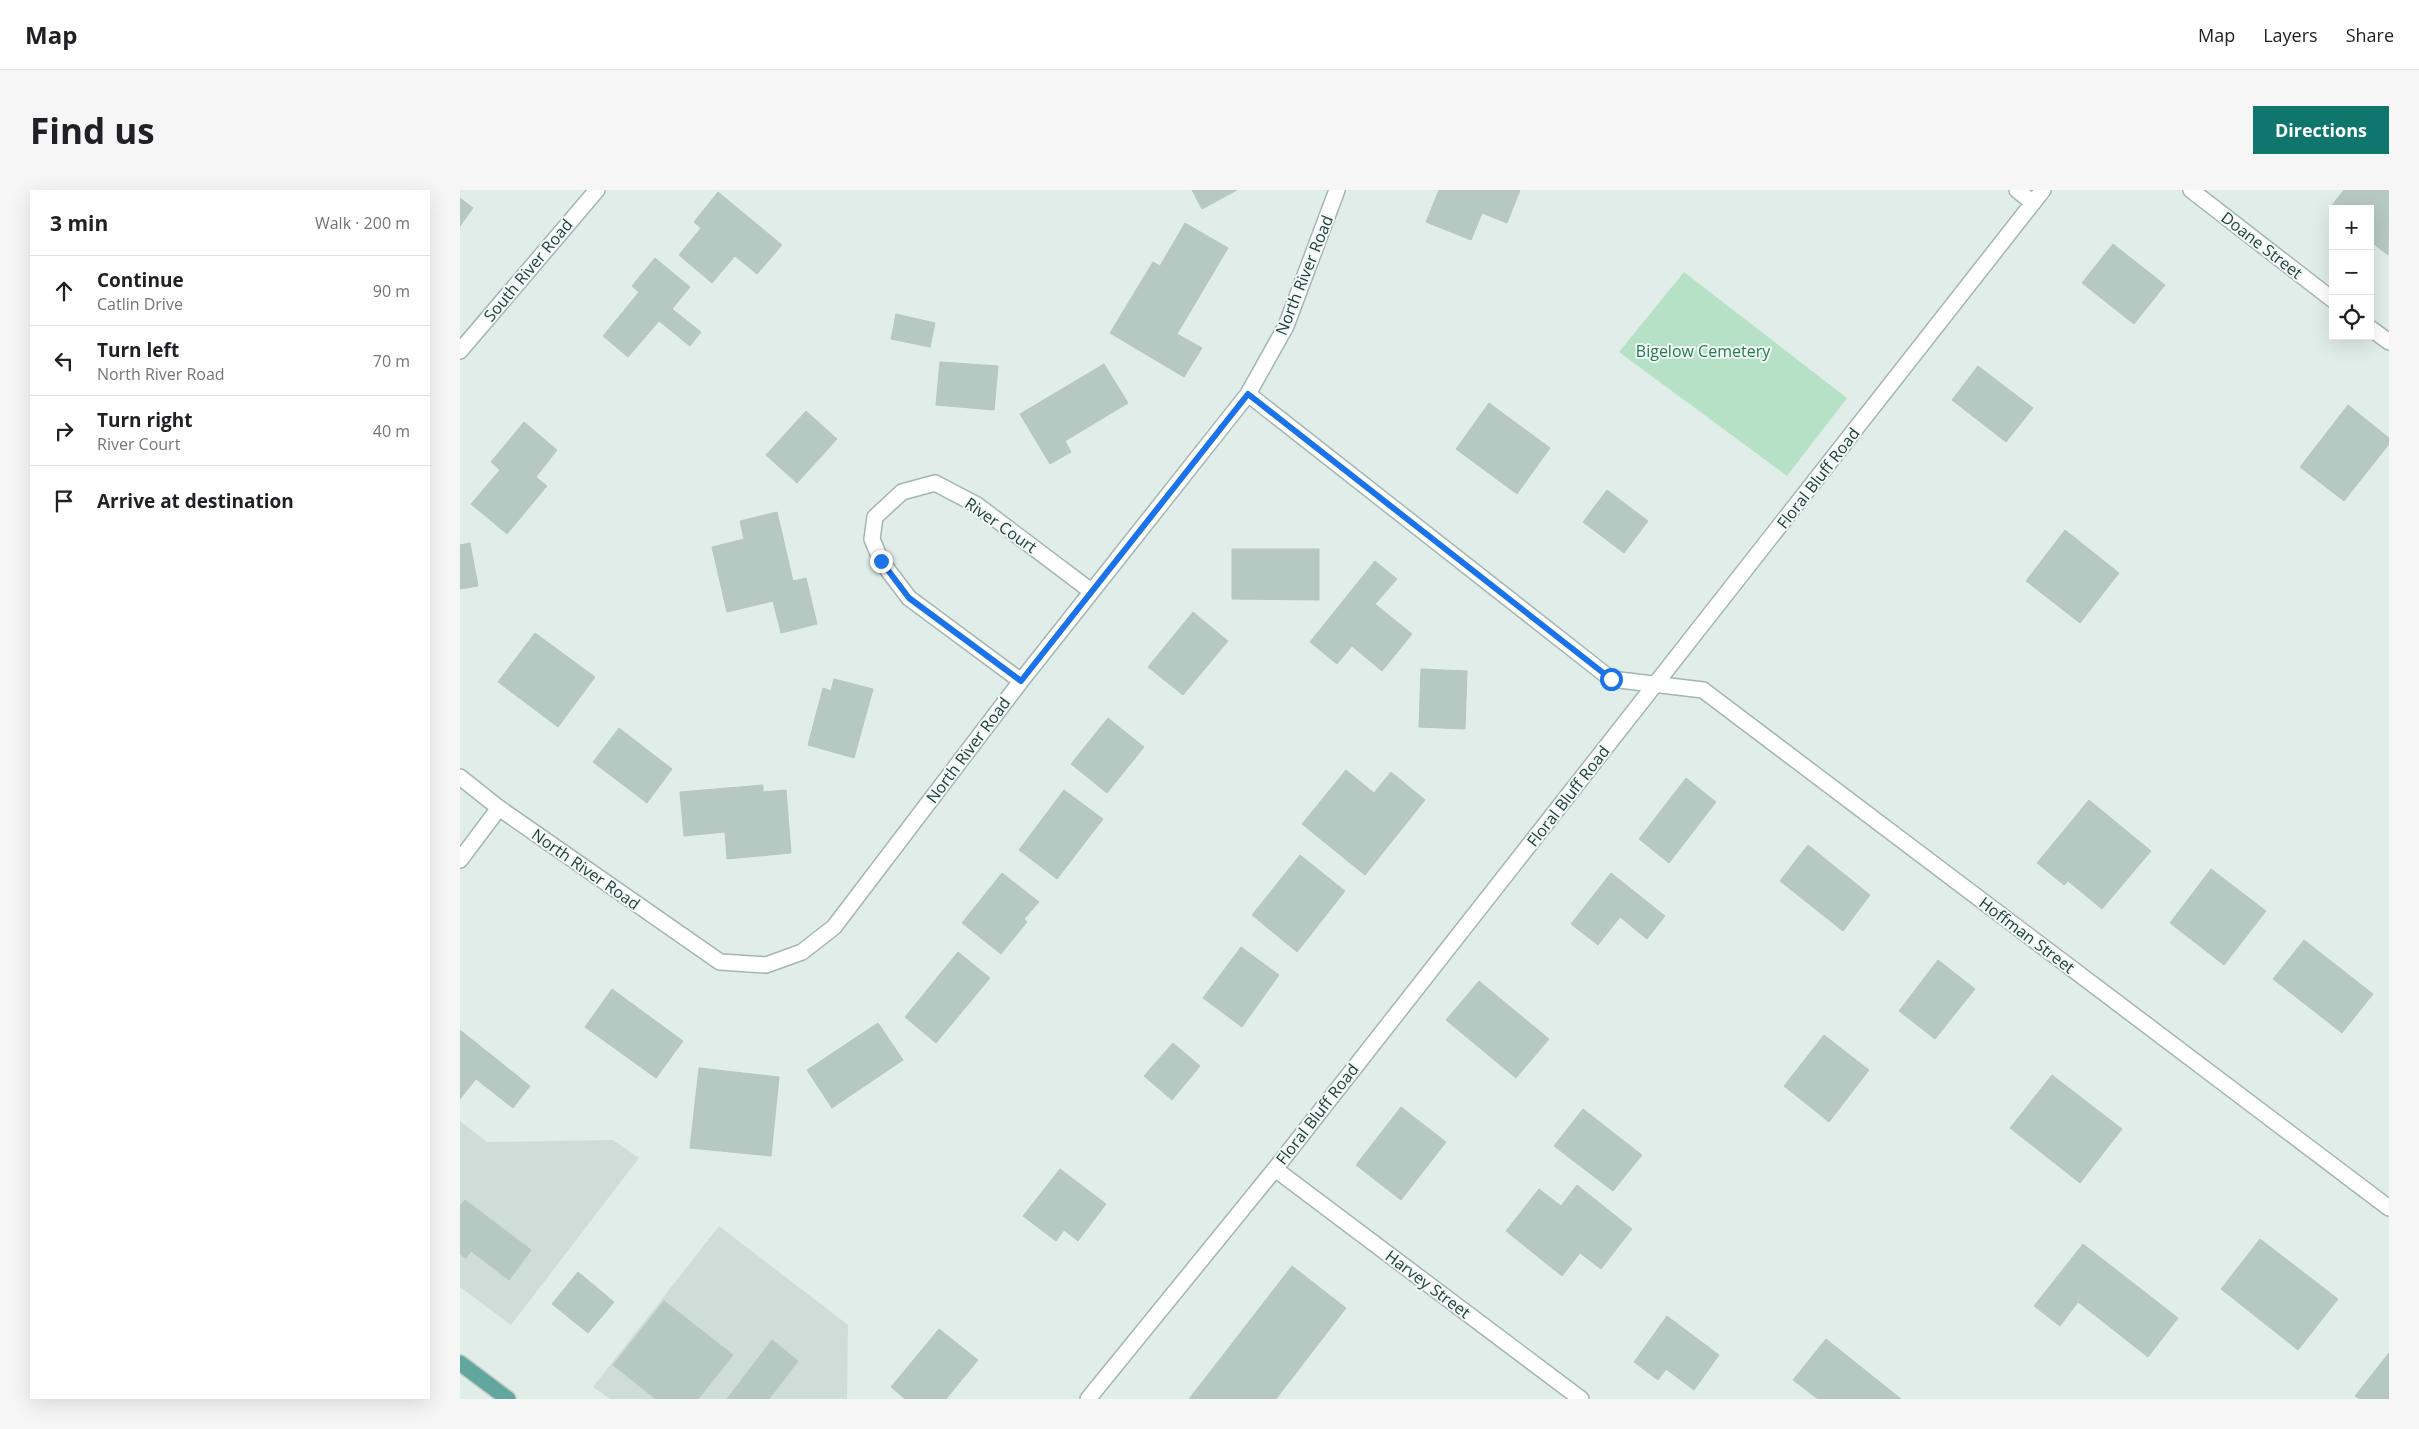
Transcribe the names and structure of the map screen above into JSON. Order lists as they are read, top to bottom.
{
  "streets": {
    "street": [
      "Doane Street",
      "South River Road",
      "North River Road",
      "Floral Bluff Road",
      "River Court",
      "Hoffman Street",
      "Harvey Street"
    ]
  },
  "crossings": [
    ["North River Road", "River Court"],
    ["North River Road", "Hoffman Street"],
    ["Floral Bluff Road", "Hoffman Street"],
    ["Floral Bluff Road", "Harvey Street"]
  ],
  "parks": ["Bigelow Cemetery"],
  "page": {
    "header": "Map",
    "nav": ["Map", "Layers", "Share"],
    "buttons": "Directions",
    "title": "Find us",
    "heading": ["3 min", "Walk · 200 m"],
    "map_buttons": ["+", "−"],
    "list": [
      ["Continue", "Catlin Drive", "90 m"],
      ["Turn left", "North River Road", "70 m"],
      ["Turn right", "River Court", "40 m"],
      "Arrive at destination"
    ]
  }
}
